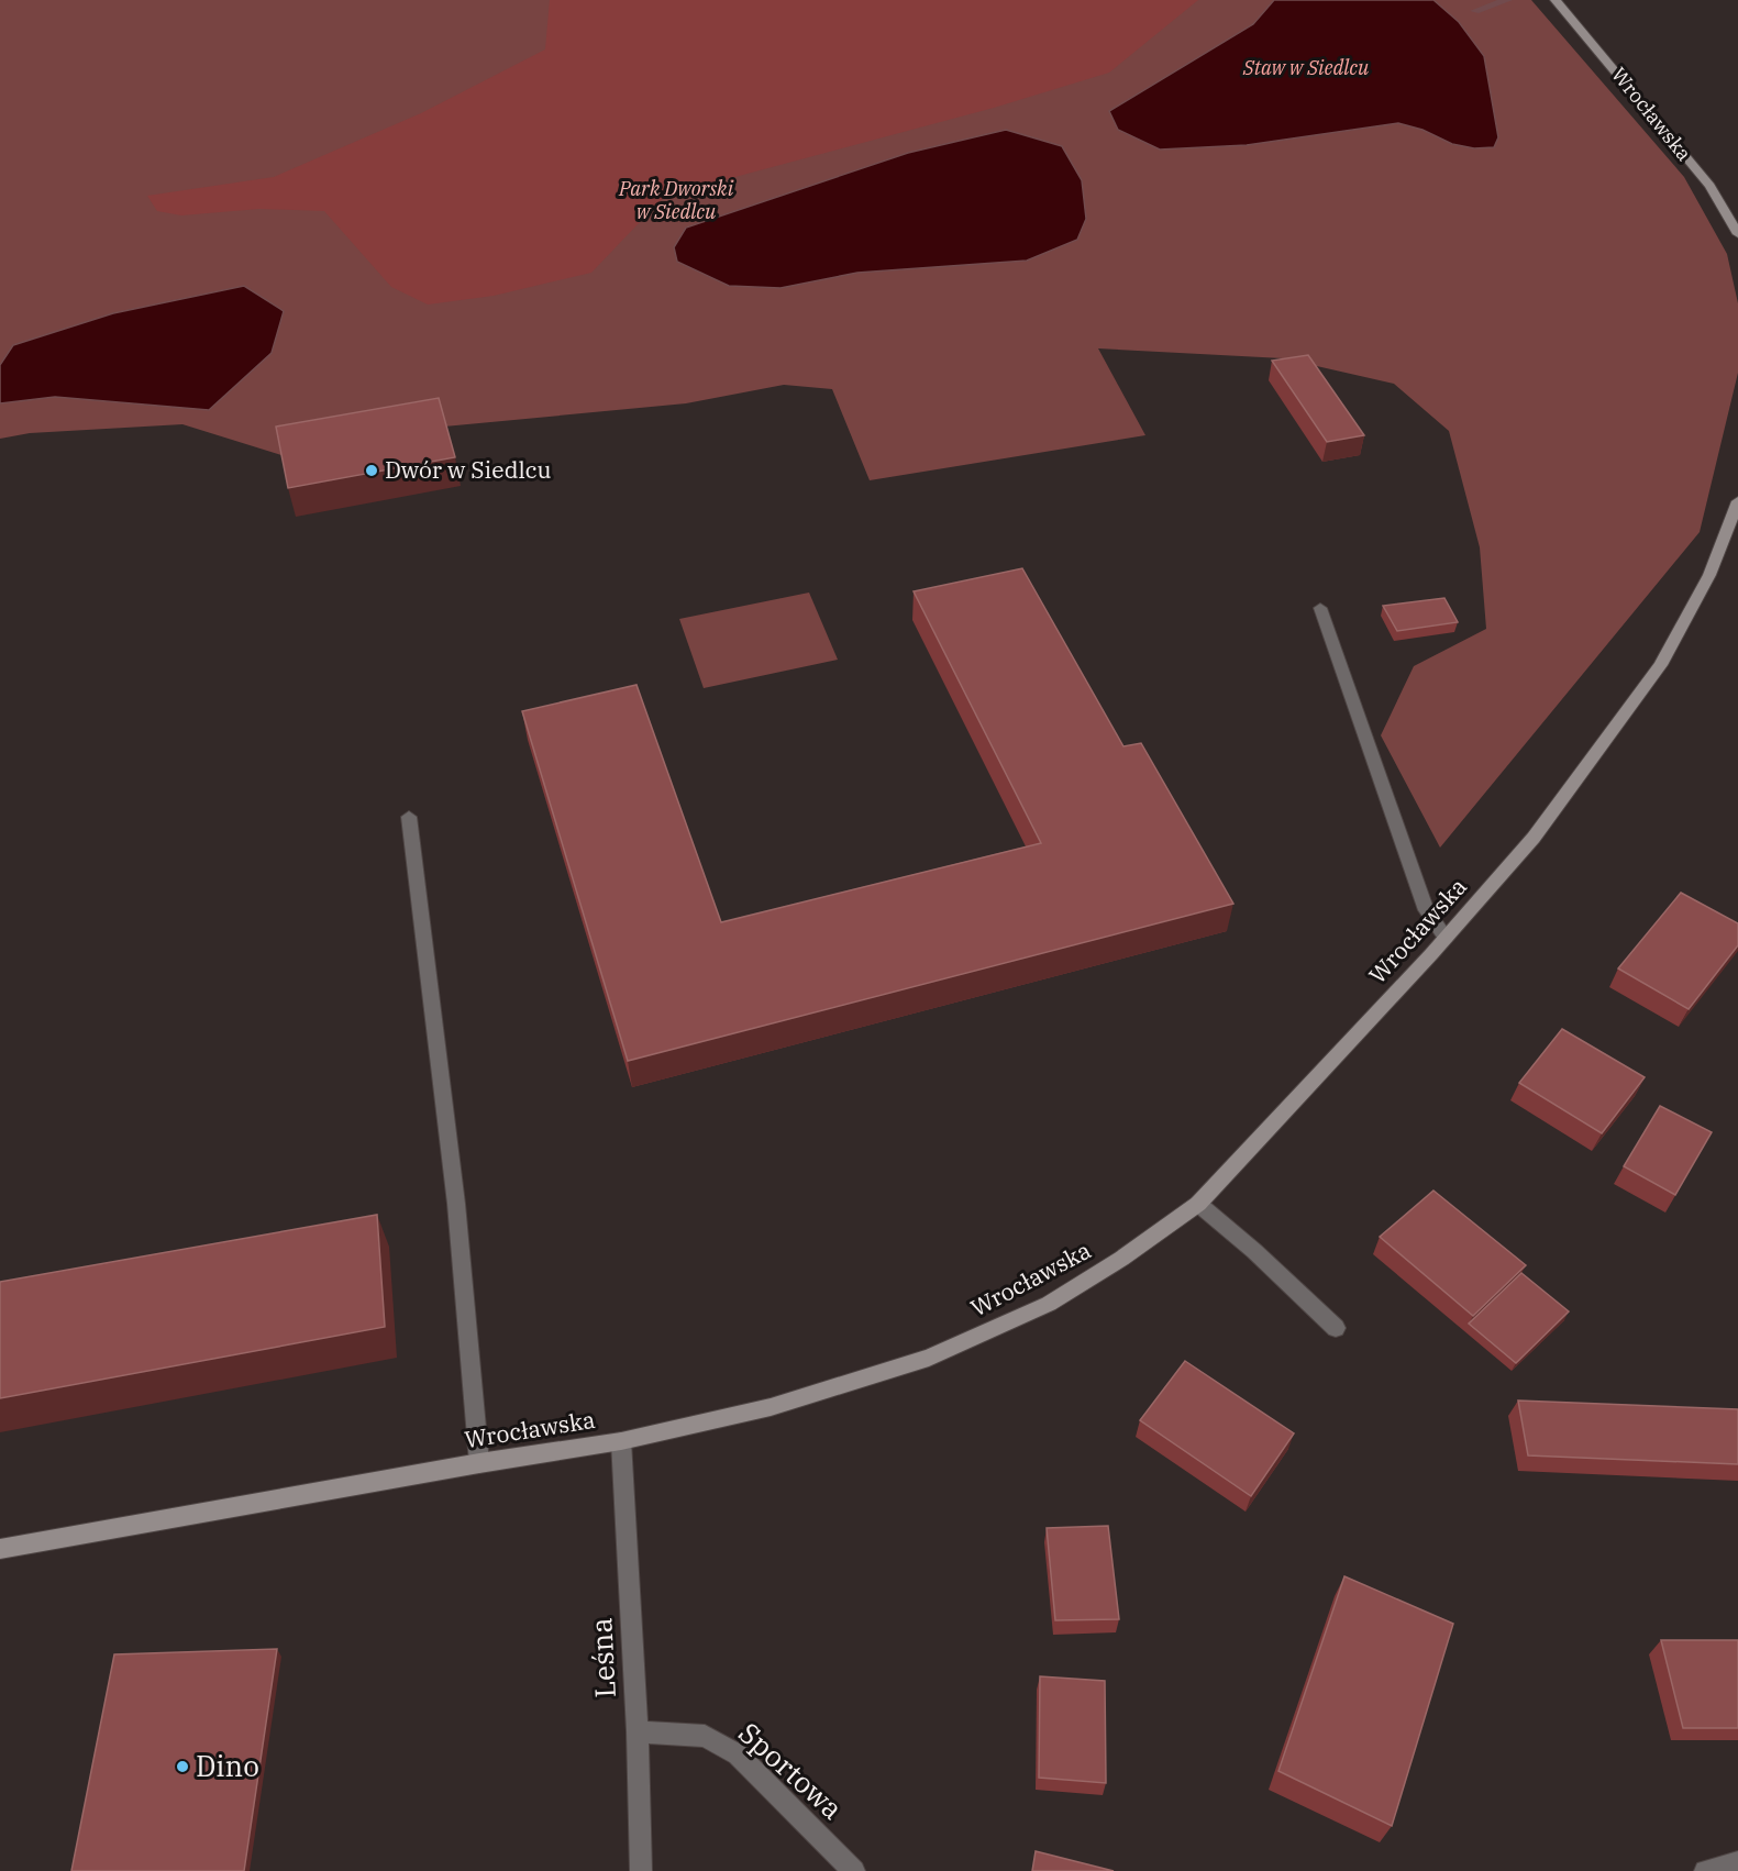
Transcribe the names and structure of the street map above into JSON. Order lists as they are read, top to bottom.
{
  "streets": {
    "street": ["Wrocławska", "Leśna", "Sportowa"]
  },
  "crossings": [
    ["Wrocławska", "Leśna"],
    ["Leśna", "Sportowa"]
  ],
  "water": ["Staw w Siedlcu"],
  "parks": ["Park Dworski w Siedlcu"],
  "places": ["Dwór w Siedlcu", "Dino"]
}
